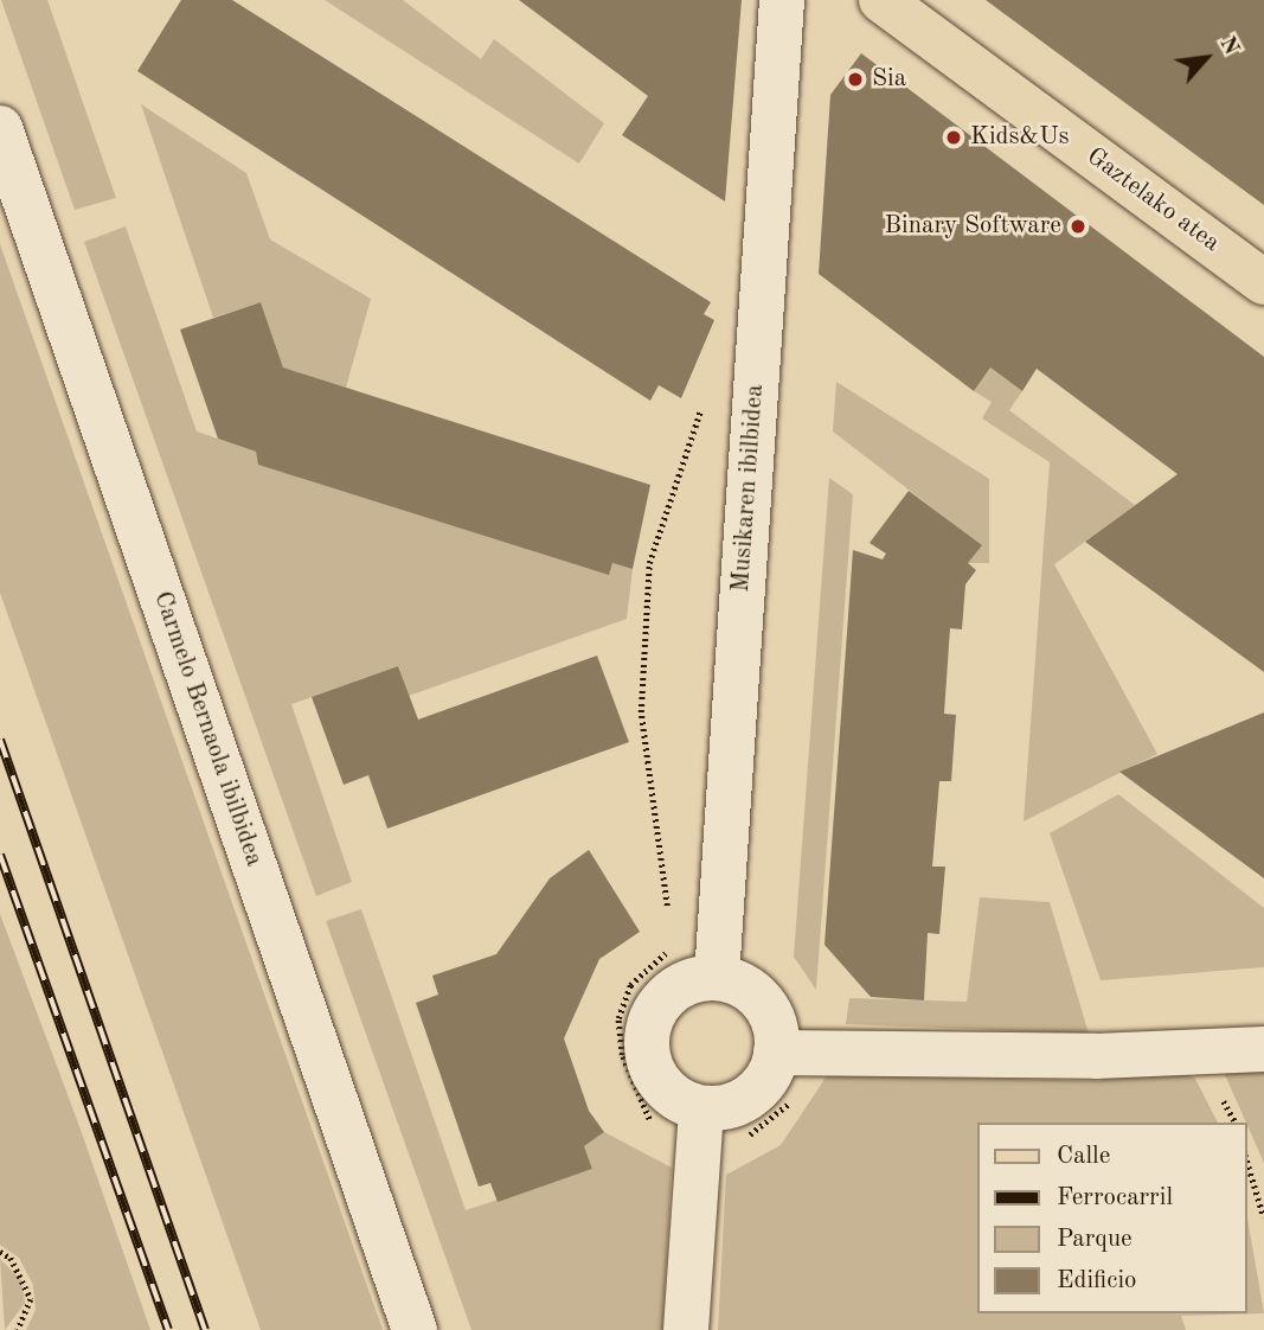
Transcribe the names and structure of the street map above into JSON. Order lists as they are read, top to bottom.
{
  "streets": {
    "main road": ["Gaztelako atea"],
    "street": ["Musikaren ibilbidea", "Carmelo Bernaola ibilbidea"]
  },
  "places": ["Sia", "Kids&Us", "Binary Software"],
  "legend": [
    "Calle",
    "Ferrocarril",
    "Parque",
    "Edificio"
  ],
  "north": "top right"
}
